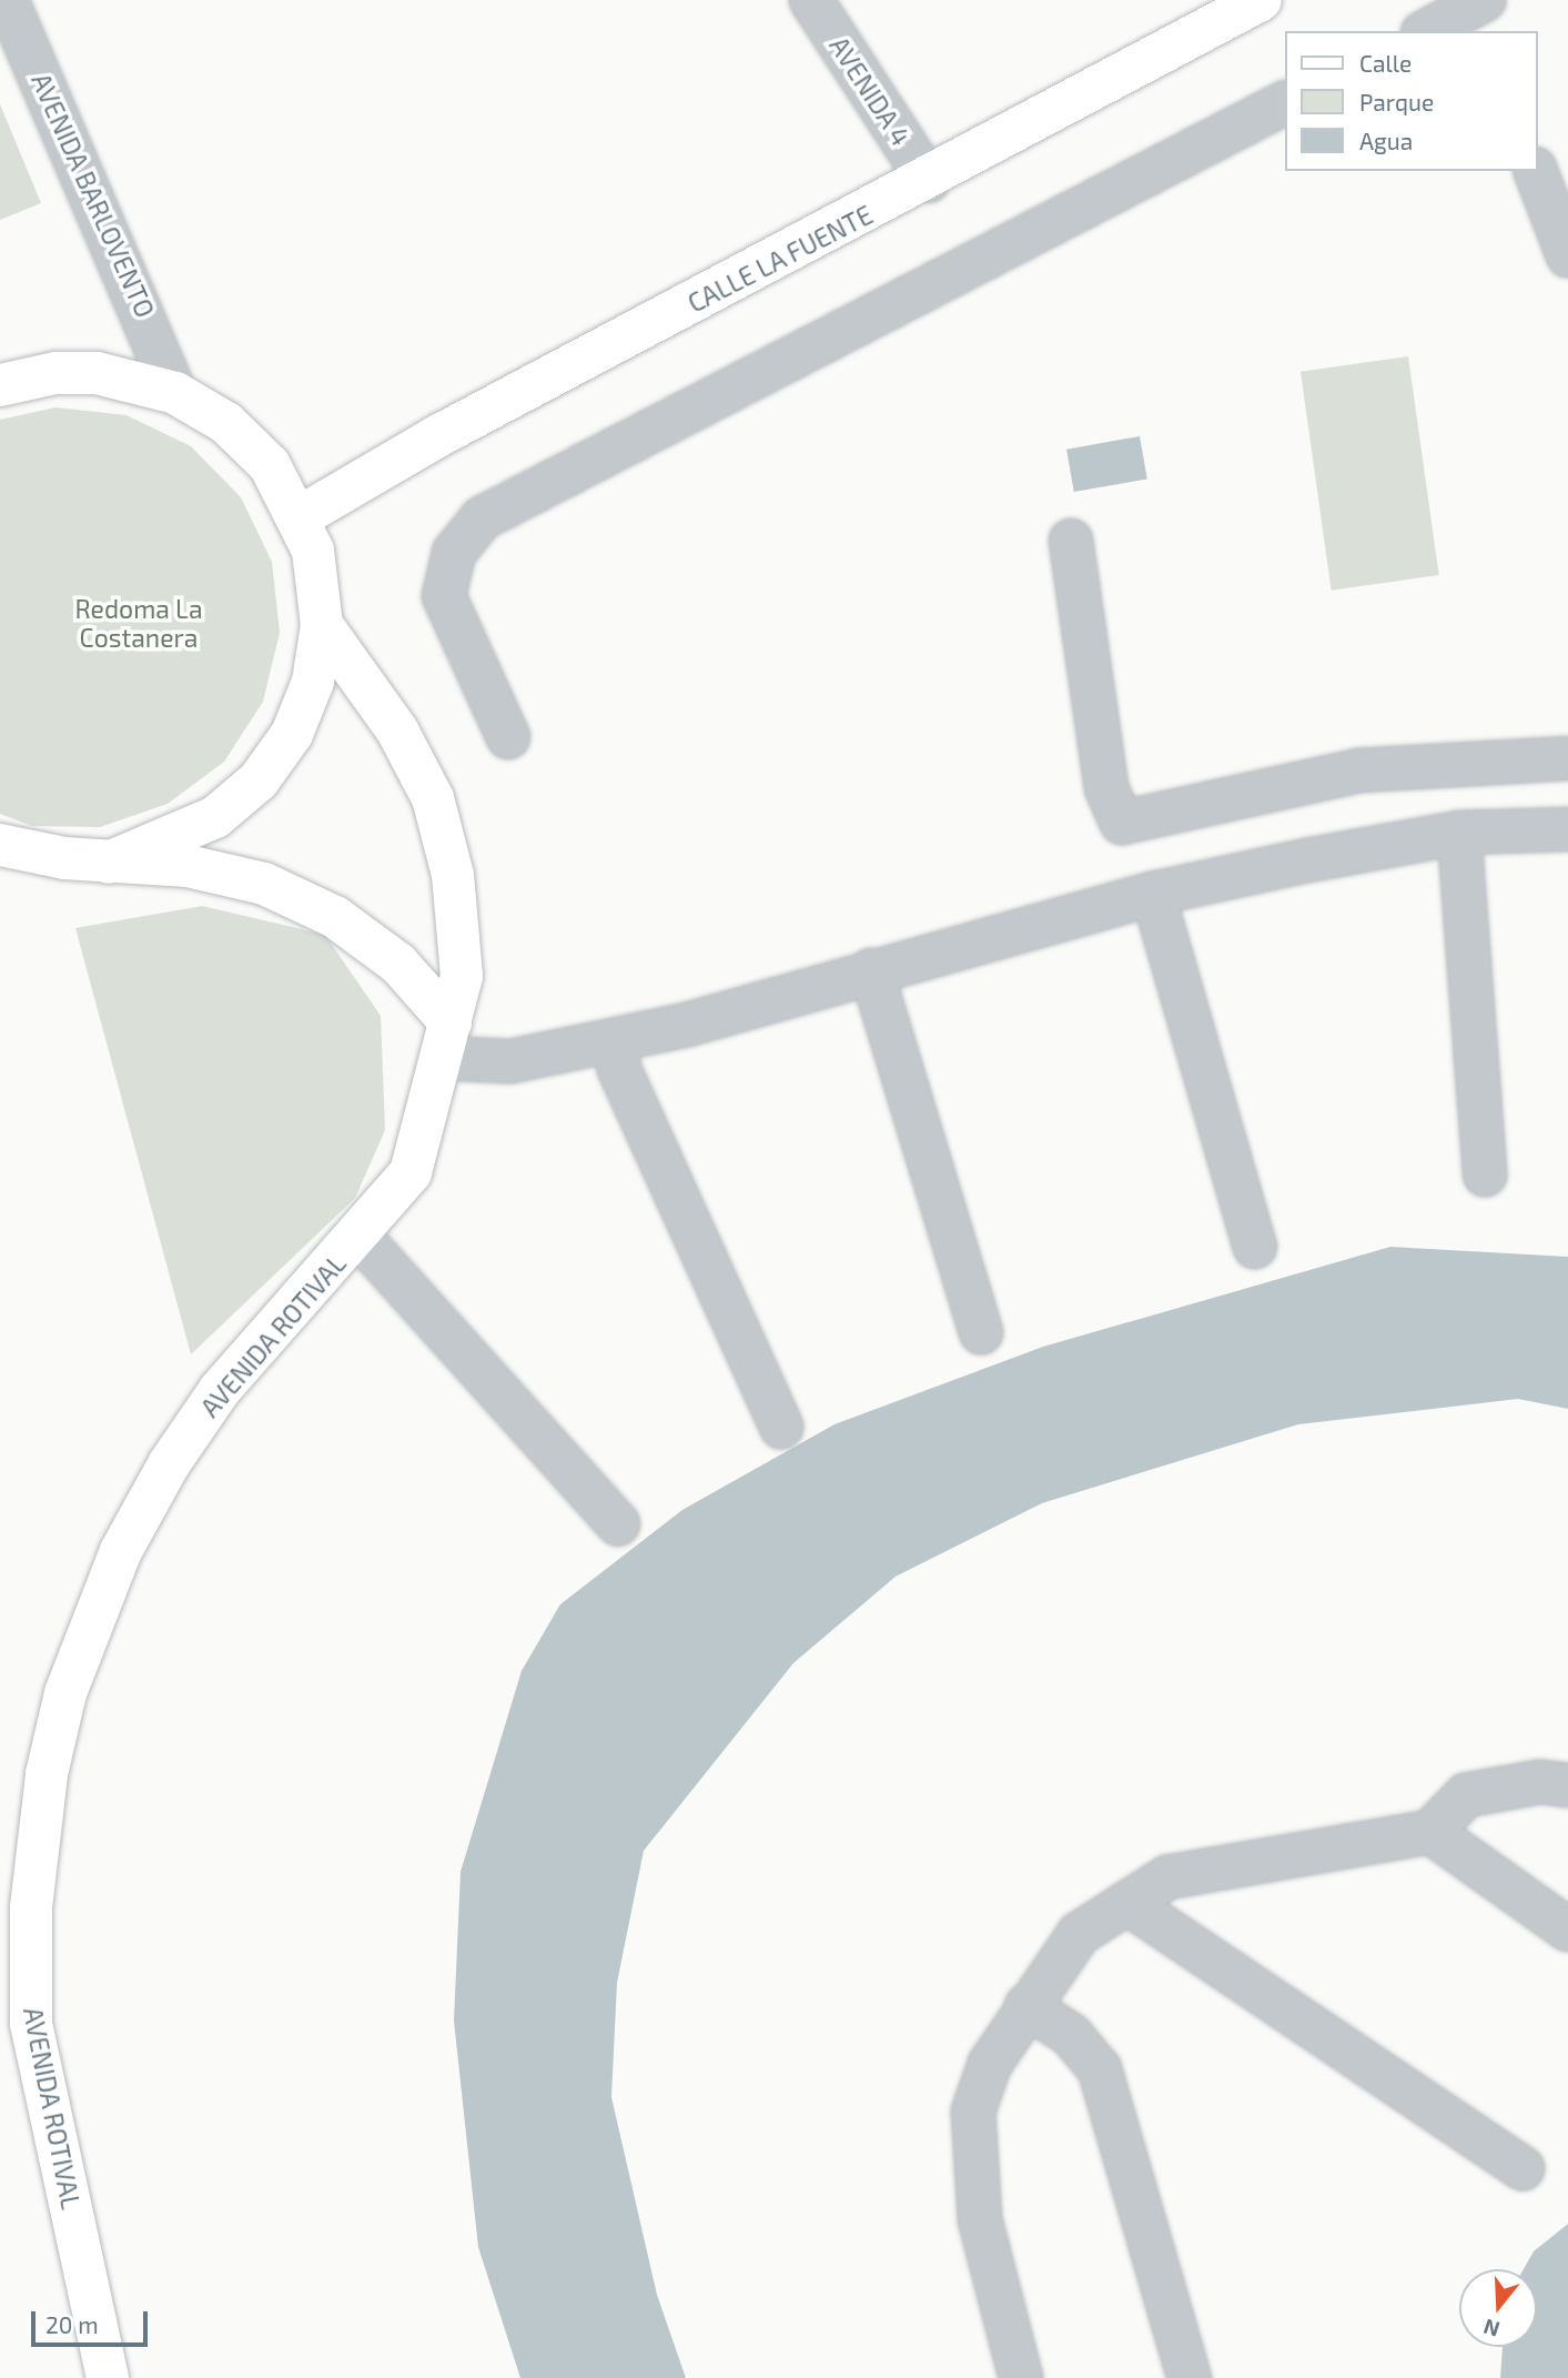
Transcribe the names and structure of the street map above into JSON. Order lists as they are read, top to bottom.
{
  "streets": {
    "main road": ["CALLE LA FUENTE", "AVENIDA ROTIVAL"],
    "street": ["AVENIDA 4", "AVENIDA BARLOVENTO"]
  },
  "crossings": [
    ["AVENIDA 4", "CALLE LA FUENTE"]
  ],
  "parks": ["Redoma La Costanera"],
  "legend": ["Calle", "Parque", "Agua"],
  "scale_bar": "20 m",
  "north": "bottom"
}
